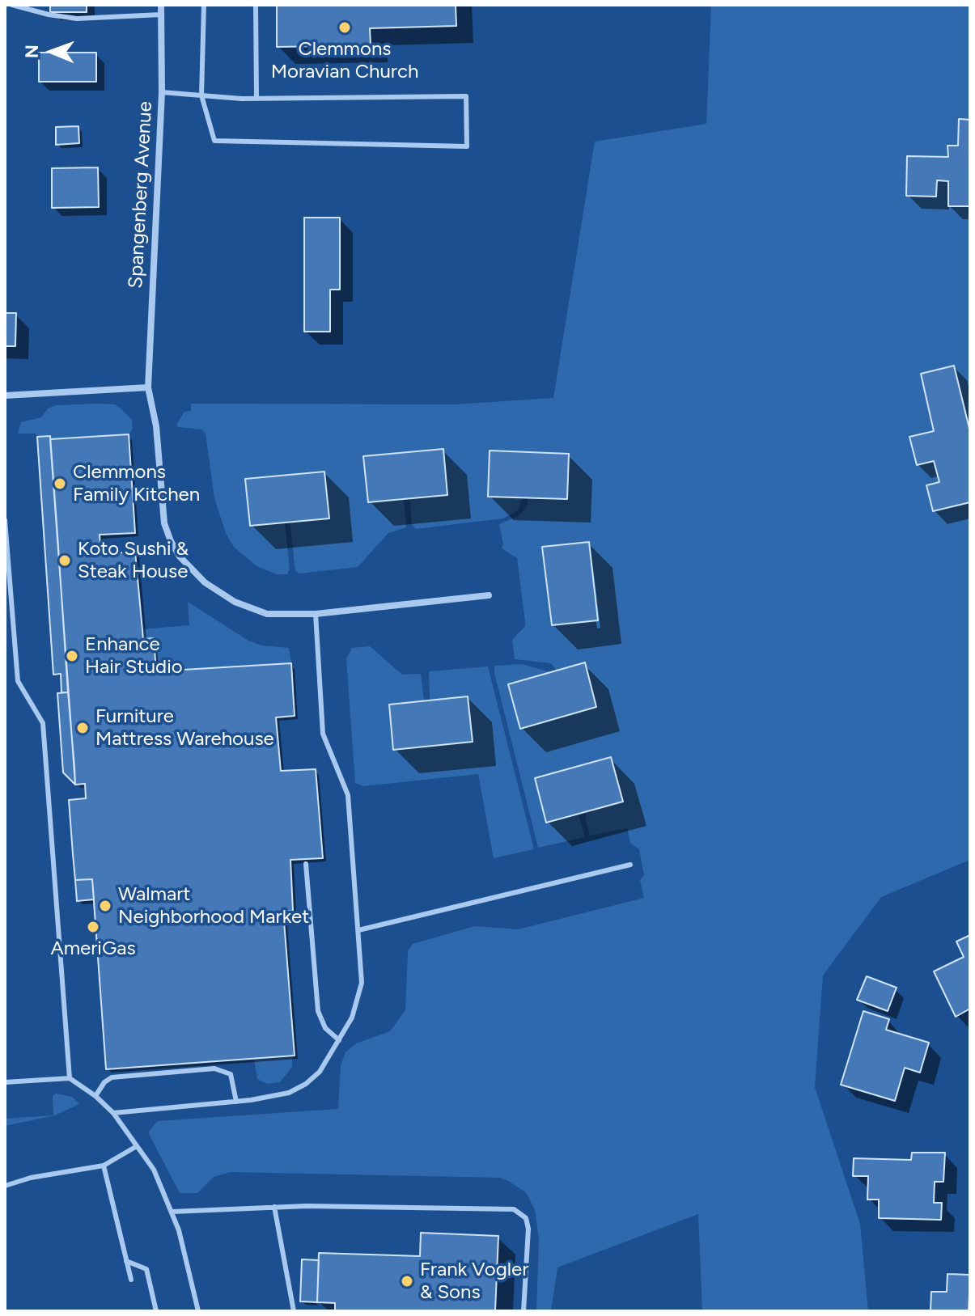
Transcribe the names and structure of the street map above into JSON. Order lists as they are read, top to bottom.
{
  "streets": {
    "street": ["Spangenberg Avenue"]
  },
  "places": [
    "Clemmons Moravian Church",
    "Clemmons Family Kitchen",
    "Koto Sushi & Steak House",
    "Enhance Hair Studio",
    "Furniture Mattress Warehouse",
    "Walmart Neighborhood Market",
    "AmeriGas",
    "Frank Vogler & Sons"
  ],
  "north": "left"
}
